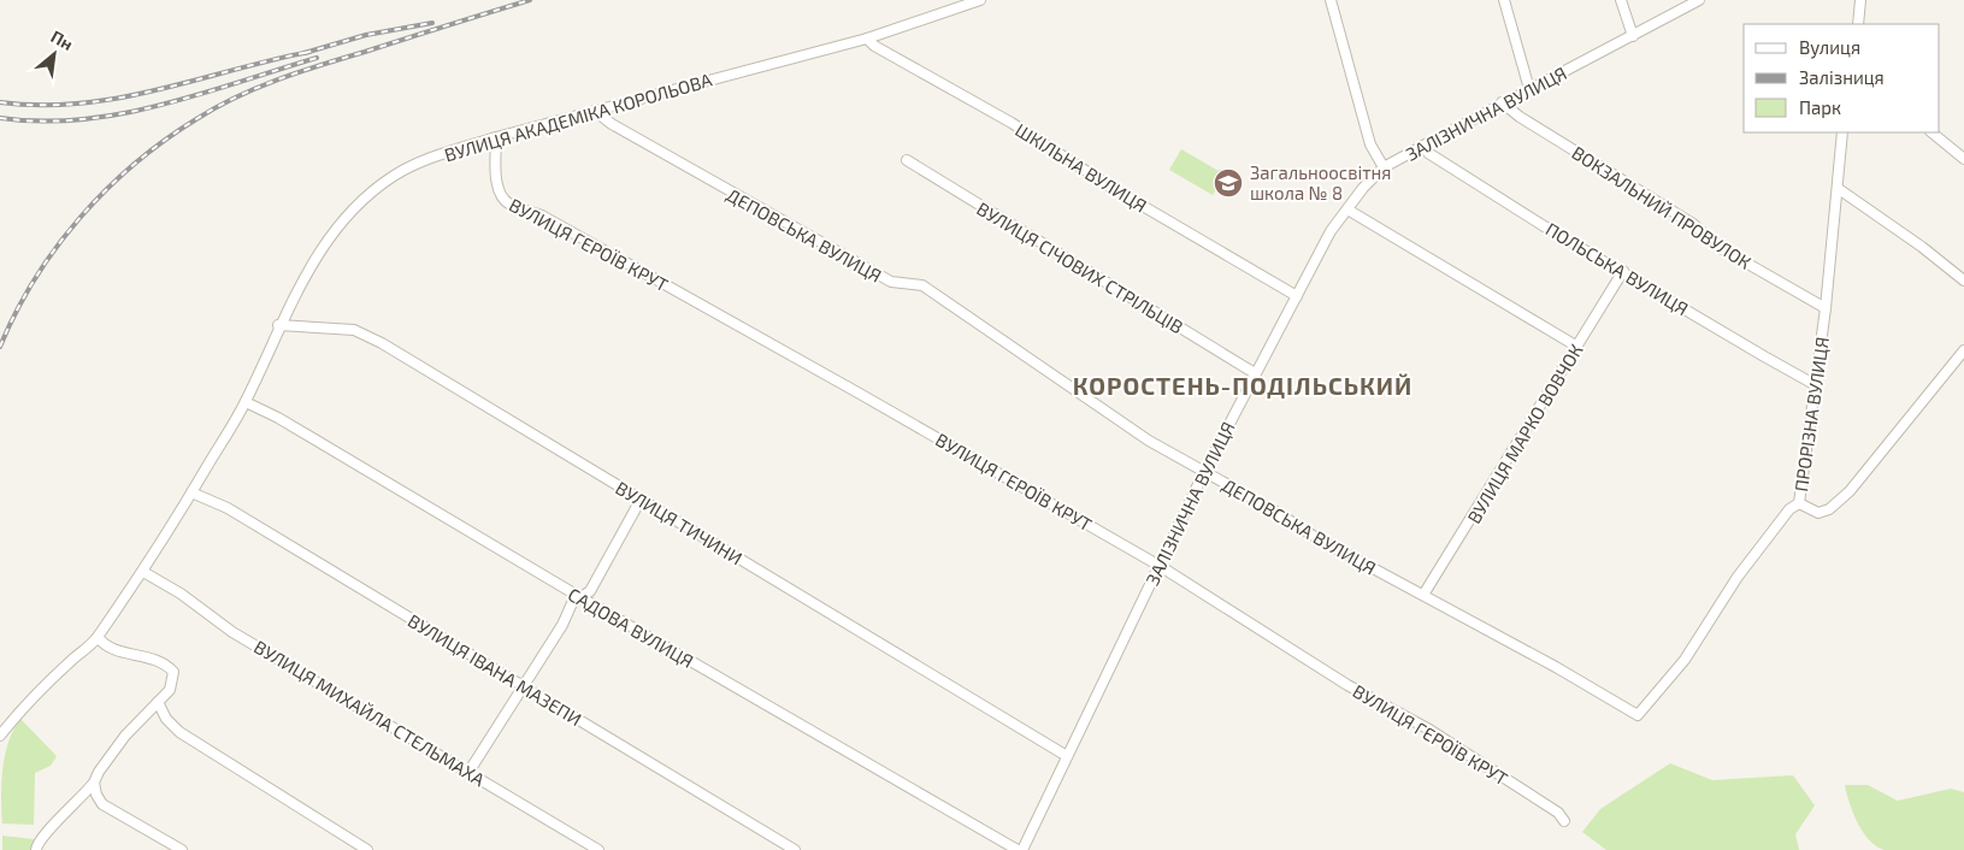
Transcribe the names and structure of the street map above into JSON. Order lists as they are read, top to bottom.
{
  "streets": {
    "street": [
      "ЗАЛІЗНИЧНА ВУЛИЦЯ",
      "ВУЛИЦЯ АКАДЕМІКА КОРОЛЬОВА",
      "ШКІЛЬНА ВУЛИЦЯ",
      "ВОКЗАЛЬНИЙ ПРОВУЛОК",
      "ДЕПОВСЬКА ВУЛИЦЯ",
      "ВУЛИЦЯ ГЕРОЇВ КРУТ",
      "ВУЛИЦЯ СІЧОВИХ СТРІЛЬЦІВ",
      "ПОЛЬСЬКА ВУЛИЦЯ",
      "ПРОРІЗНА ВУЛИЦЯ",
      "ВУЛИЦЯ МАРКО ВОВЧОК",
      "ВУЛИЦЯ ТИЧИНИ",
      "САДОВА ВУЛИЦЯ",
      "ВУЛИЦЯ ІВАНА МАЗЕПИ",
      "ВУЛИЦЯ МИХАЙЛА СТЕЛЬМАХА"
    ]
  },
  "crossings": [
    ["ЗАЛІЗНИЧНА ВУЛИЦЯ", "ШКІЛЬНА ВУЛИЦЯ"],
    ["ЗАЛІЗНИЧНА ВУЛИЦЯ", "ВОКЗАЛЬНИЙ ПРОВУЛОК"],
    ["ЗАЛІЗНИЧНА ВУЛИЦЯ", "ДЕПОВСЬКА ВУЛИЦЯ"],
    ["ЗАЛІЗНИЧНА ВУЛИЦЯ", "ВУЛИЦЯ ГЕРОЇВ КРУТ"],
    ["ЗАЛІЗНИЧНА ВУЛИЦЯ", "ВУЛИЦЯ СІЧОВИХ СТРІЛЬЦІВ"],
    ["ЗАЛІЗНИЧНА ВУЛИЦЯ", "ПОЛЬСЬКА ВУЛИЦЯ"],
    ["ЗАЛІЗНИЧНА ВУЛИЦЯ", "ВУЛИЦЯ ТИЧИНИ"],
    ["ЗАЛІЗНИЧНА ВУЛИЦЯ", "САДОВА ВУЛИЦЯ"],
    ["ВУЛИЦЯ АКАДЕМІКА КОРОЛЬОВА", "ШКІЛЬНА ВУЛИЦЯ"],
    ["ВУЛИЦЯ АКАДЕМІКА КОРОЛЬОВА", "ДЕПОВСЬКА ВУЛИЦЯ"],
    ["ВУЛИЦЯ АКАДЕМІКА КОРОЛЬОВА", "ВУЛИЦЯ ГЕРОЇВ КРУТ"],
    ["ВУЛИЦЯ АКАДЕМІКА КОРОЛЬОВА", "ВУЛИЦЯ ТИЧИНИ"],
    ["ВУЛИЦЯ АКАДЕМІКА КОРОЛЬОВА", "САДОВА ВУЛИЦЯ"],
    ["ВУЛИЦЯ АКАДЕМІКА КОРОЛЬОВА", "ВУЛИЦЯ ІВАНА МАЗЕПИ"],
    ["ВУЛИЦЯ АКАДЕМІКА КОРОЛЬОВА", "ВУЛИЦЯ МИХАЙЛА СТЕЛЬМАХА"],
    ["ВОКЗАЛЬНИЙ ПРОВУЛОК", "ПРОРІЗНА ВУЛИЦЯ"],
    ["ДЕПОВСЬКА ВУЛИЦЯ", "ПРОРІЗНА ВУЛИЦЯ"],
    ["ДЕПОВСЬКА ВУЛИЦЯ", "ВУЛИЦЯ МАРКО ВОВЧОК"],
    ["ПОЛЬСЬКА ВУЛИЦЯ", "ПРОРІЗНА ВУЛИЦЯ"],
    ["ПОЛЬСЬКА ВУЛИЦЯ", "ВУЛИЦЯ МАРКО ВОВЧОК"]
  ],
  "districts": ["КОРОСТЕНЬ-ПОДІЛЬСЬКИЙ"],
  "places": {
    "school or university": ["Загальноосвітня школа № 8"]
  },
  "legend": ["Вулиця", "Залізниця", "Парк"],
  "north": "top right"
}
